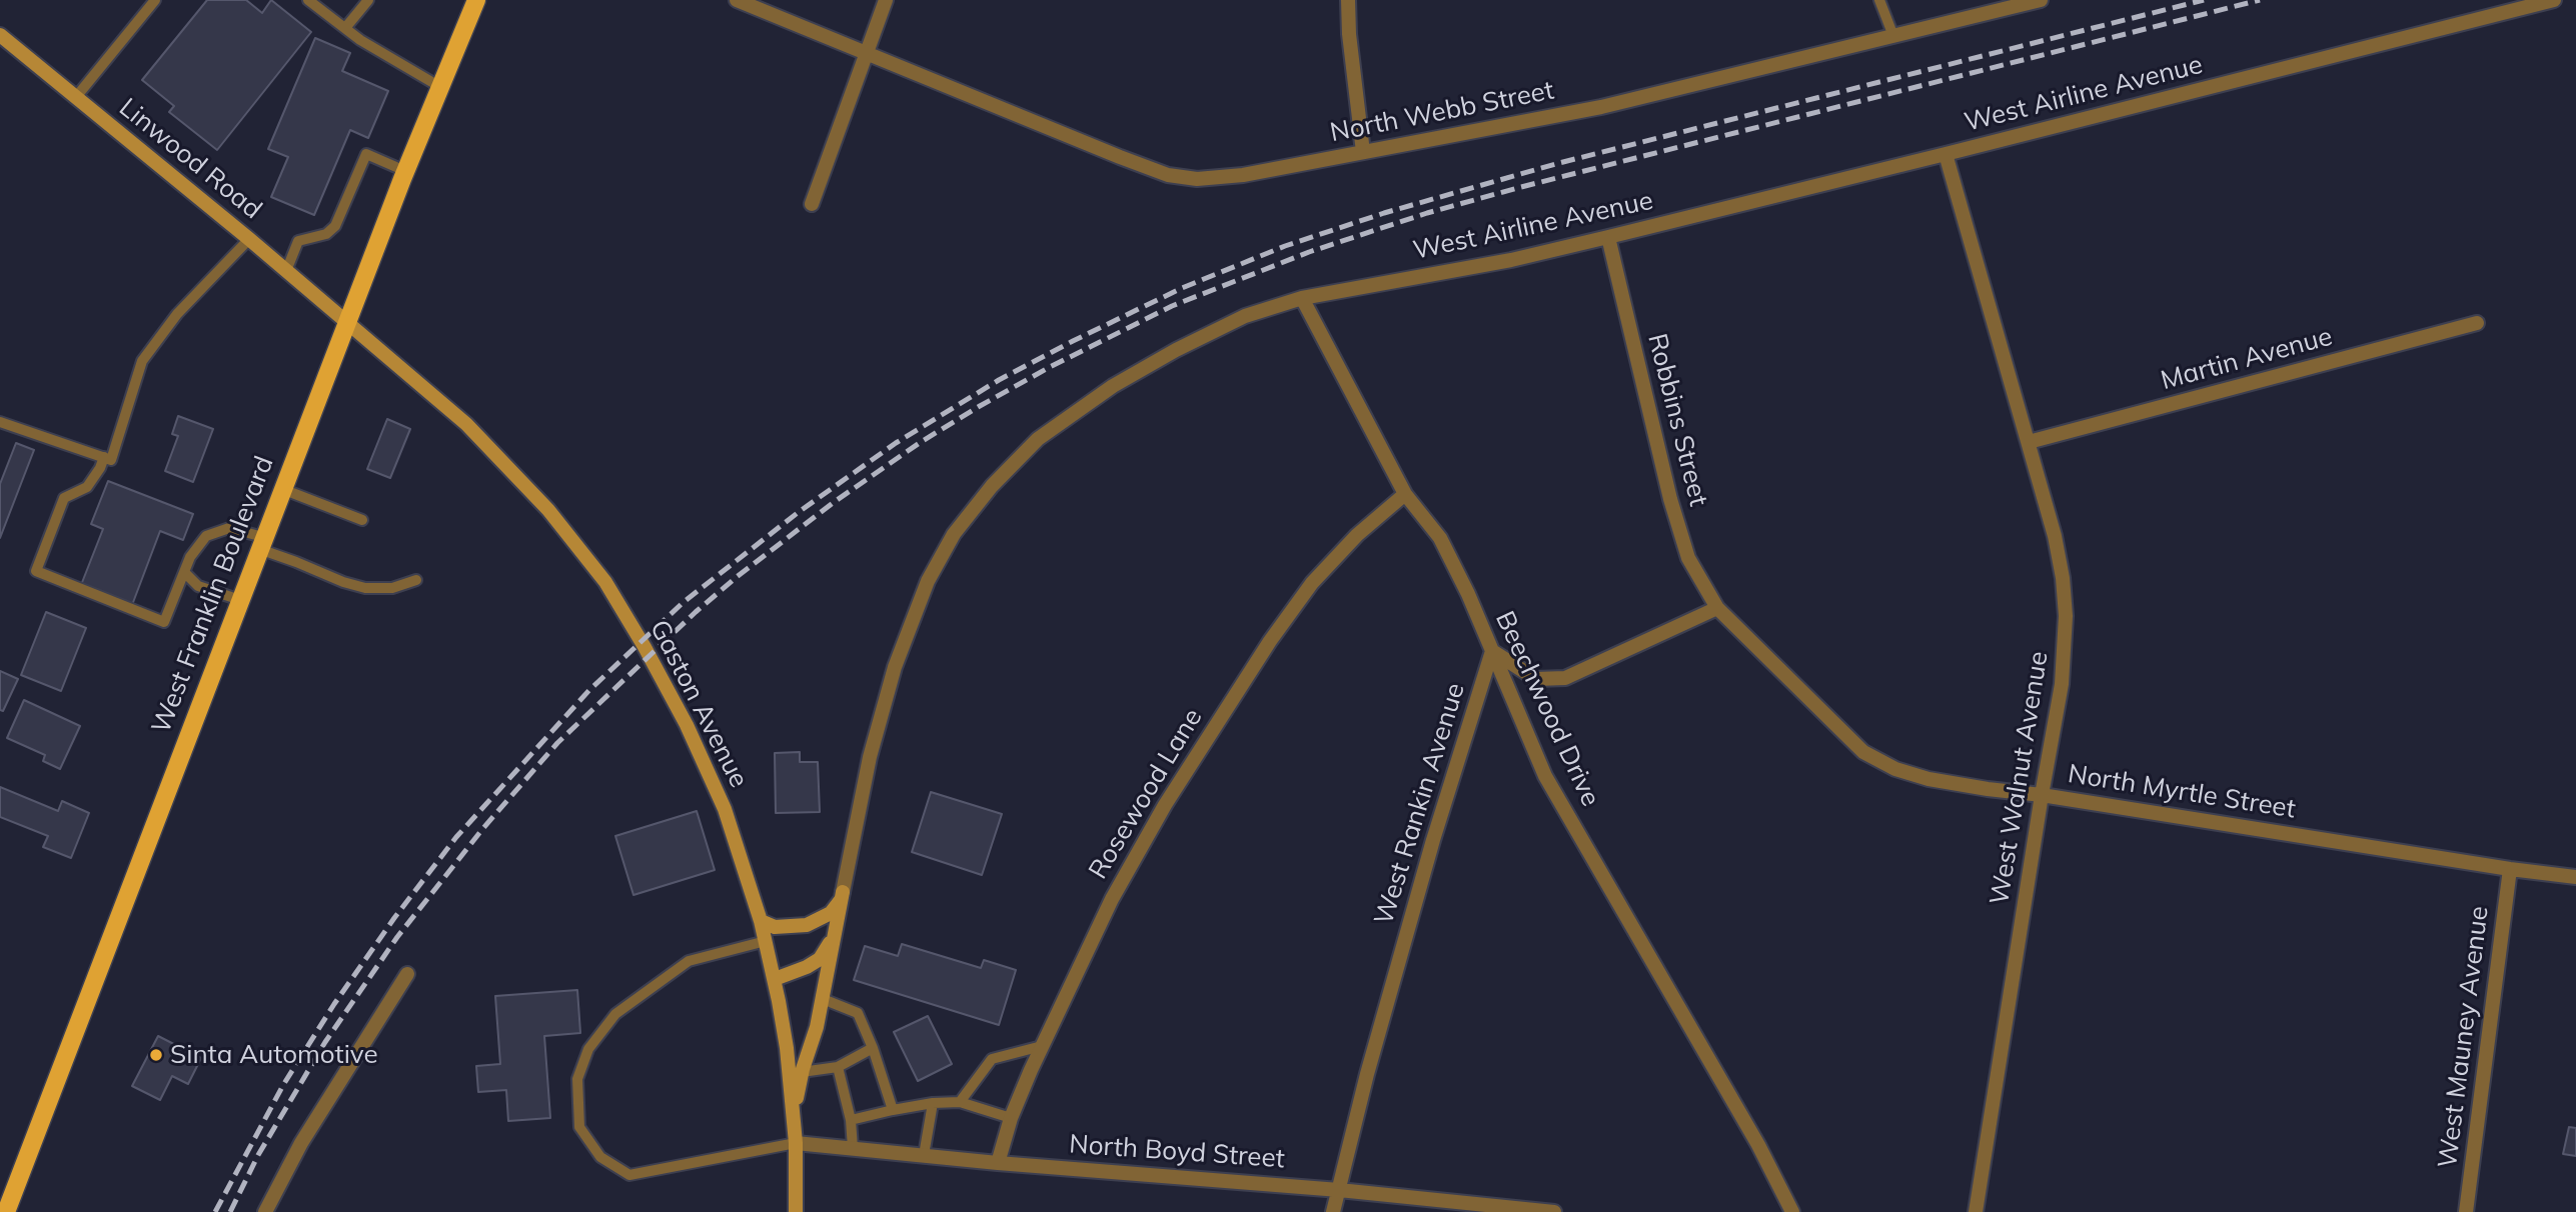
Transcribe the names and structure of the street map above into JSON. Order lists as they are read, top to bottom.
{
  "streets": {
    "main road": ["Linwood Road", "West Franklin Boulevard", "Gaston Avenue"],
    "street": [
      "West Airline Avenue",
      "North Webb Street",
      "Martin Avenue",
      "Robbins Street",
      "Beechwood Drive",
      "West Walnut Avenue",
      "North Myrtle Street",
      "Rosewood Lane",
      "West Rankin Avenue",
      "West Mauney Avenue",
      "North Boyd Street"
    ]
  },
  "crossings": [
    ["West Airline Avenue", "Robbins Street"],
    ["West Airline Avenue", "Beechwood Drive"],
    ["West Airline Avenue", "West Walnut Avenue"],
    ["Linwood Road", "West Franklin Boulevard"],
    ["Linwood Road", "Gaston Avenue"],
    ["Martin Avenue", "West Walnut Avenue"],
    ["Robbins Street", "North Myrtle Street"],
    ["West Franklin Boulevard", "Gaston Avenue"],
    ["Gaston Avenue", "North Boyd Street"],
    ["Beechwood Drive", "Rosewood Lane"],
    ["Beechwood Drive", "West Rankin Avenue"],
    ["West Walnut Avenue", "North Myrtle Street"],
    ["North Myrtle Street", "West Mauney Avenue"],
    ["Rosewood Lane", "North Boyd Street"],
    ["West Rankin Avenue", "North Boyd Street"]
  ],
  "places": ["Sinta Automotive"]
}
